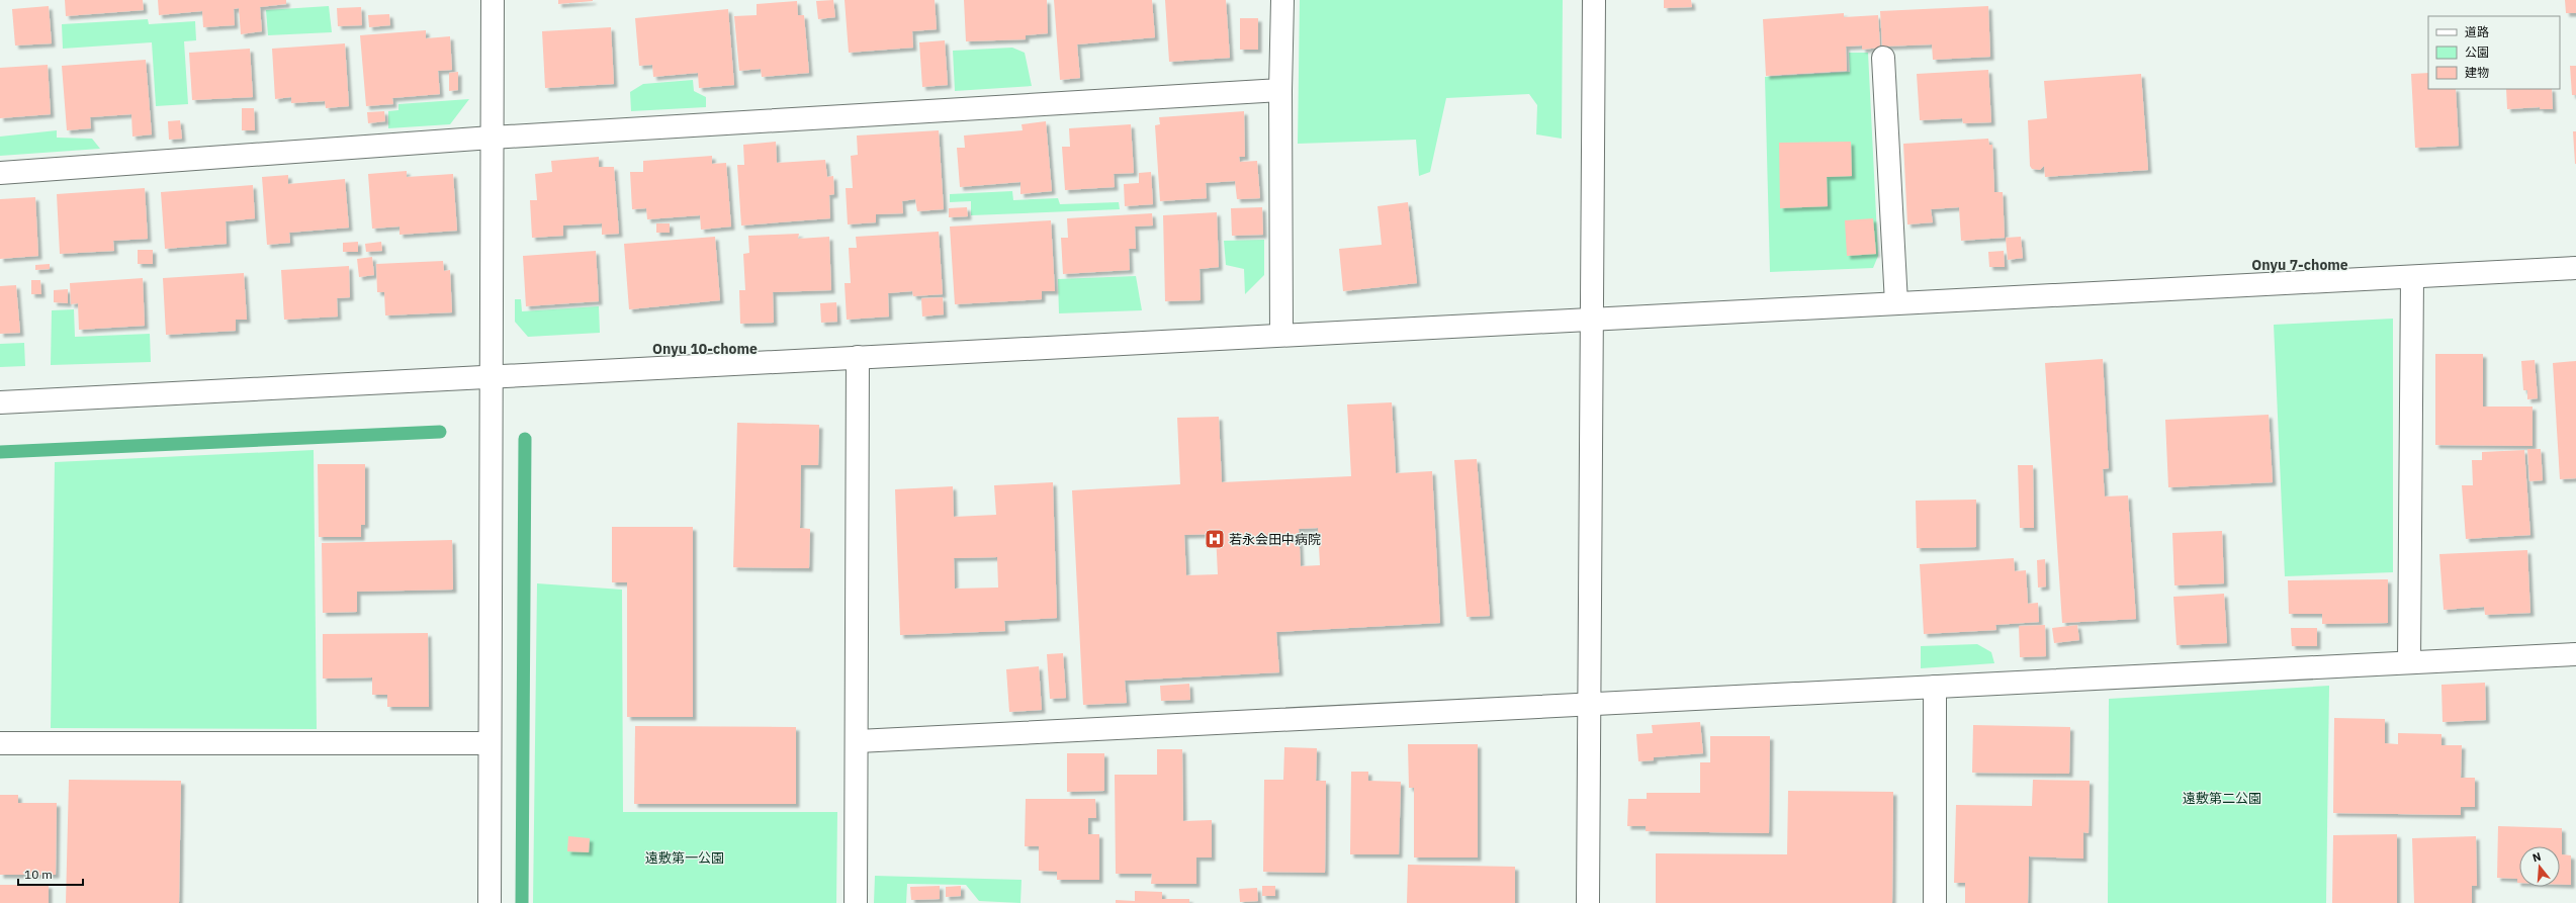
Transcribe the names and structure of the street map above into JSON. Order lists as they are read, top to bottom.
{
  "districts": ["Onyu 7-chome", "Onyu 10-chome"],
  "parks": ["遠敷第二公園", "遠敷第一公園"],
  "places": {
    "hospital": ["若永会田中病院"]
  },
  "legend": ["道路", "公園", "建物"],
  "scale_bar": "10 m",
  "north": "top"
}
